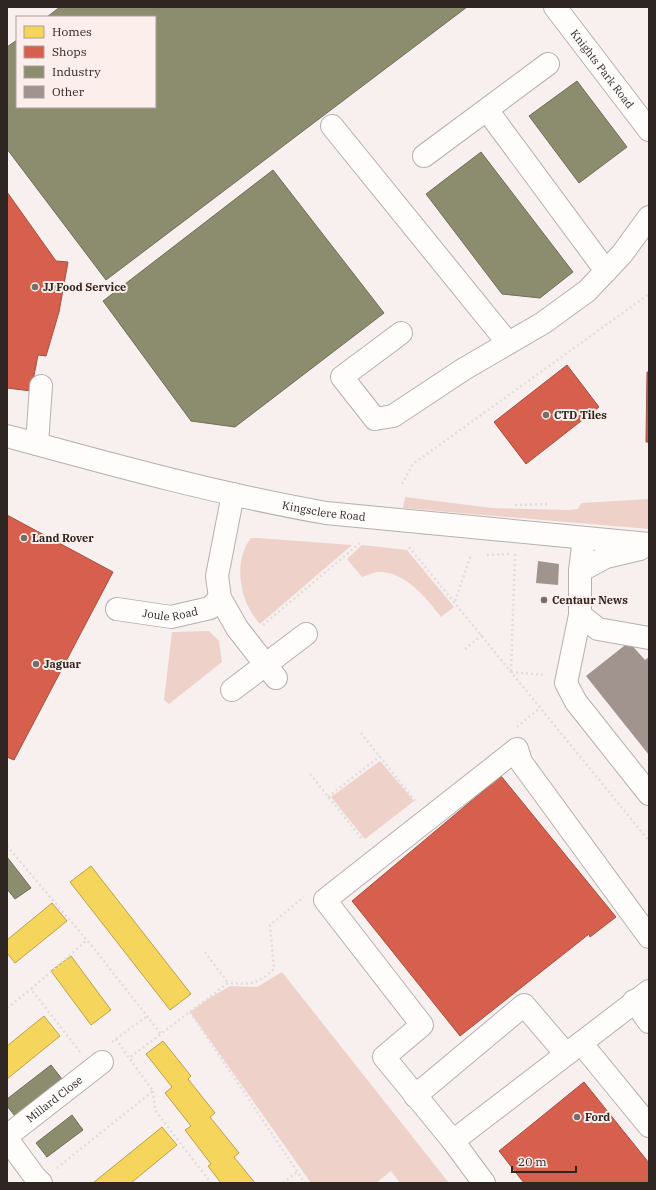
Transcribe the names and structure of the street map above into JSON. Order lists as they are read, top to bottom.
{
  "streets": {
    "street": [
      "Knights Park Road",
      "Kingsclere Road",
      "Joule Road",
      "Millard Close"
    ]
  },
  "places": [
    "JJ Food Service",
    "CTD Tiles",
    "Land Rover",
    "Centaur News",
    "Jaguar",
    "Ford"
  ],
  "legend": [
    "Homes",
    "Shops",
    "Industry",
    "Other"
  ],
  "scale_bar": "20 m"
}
